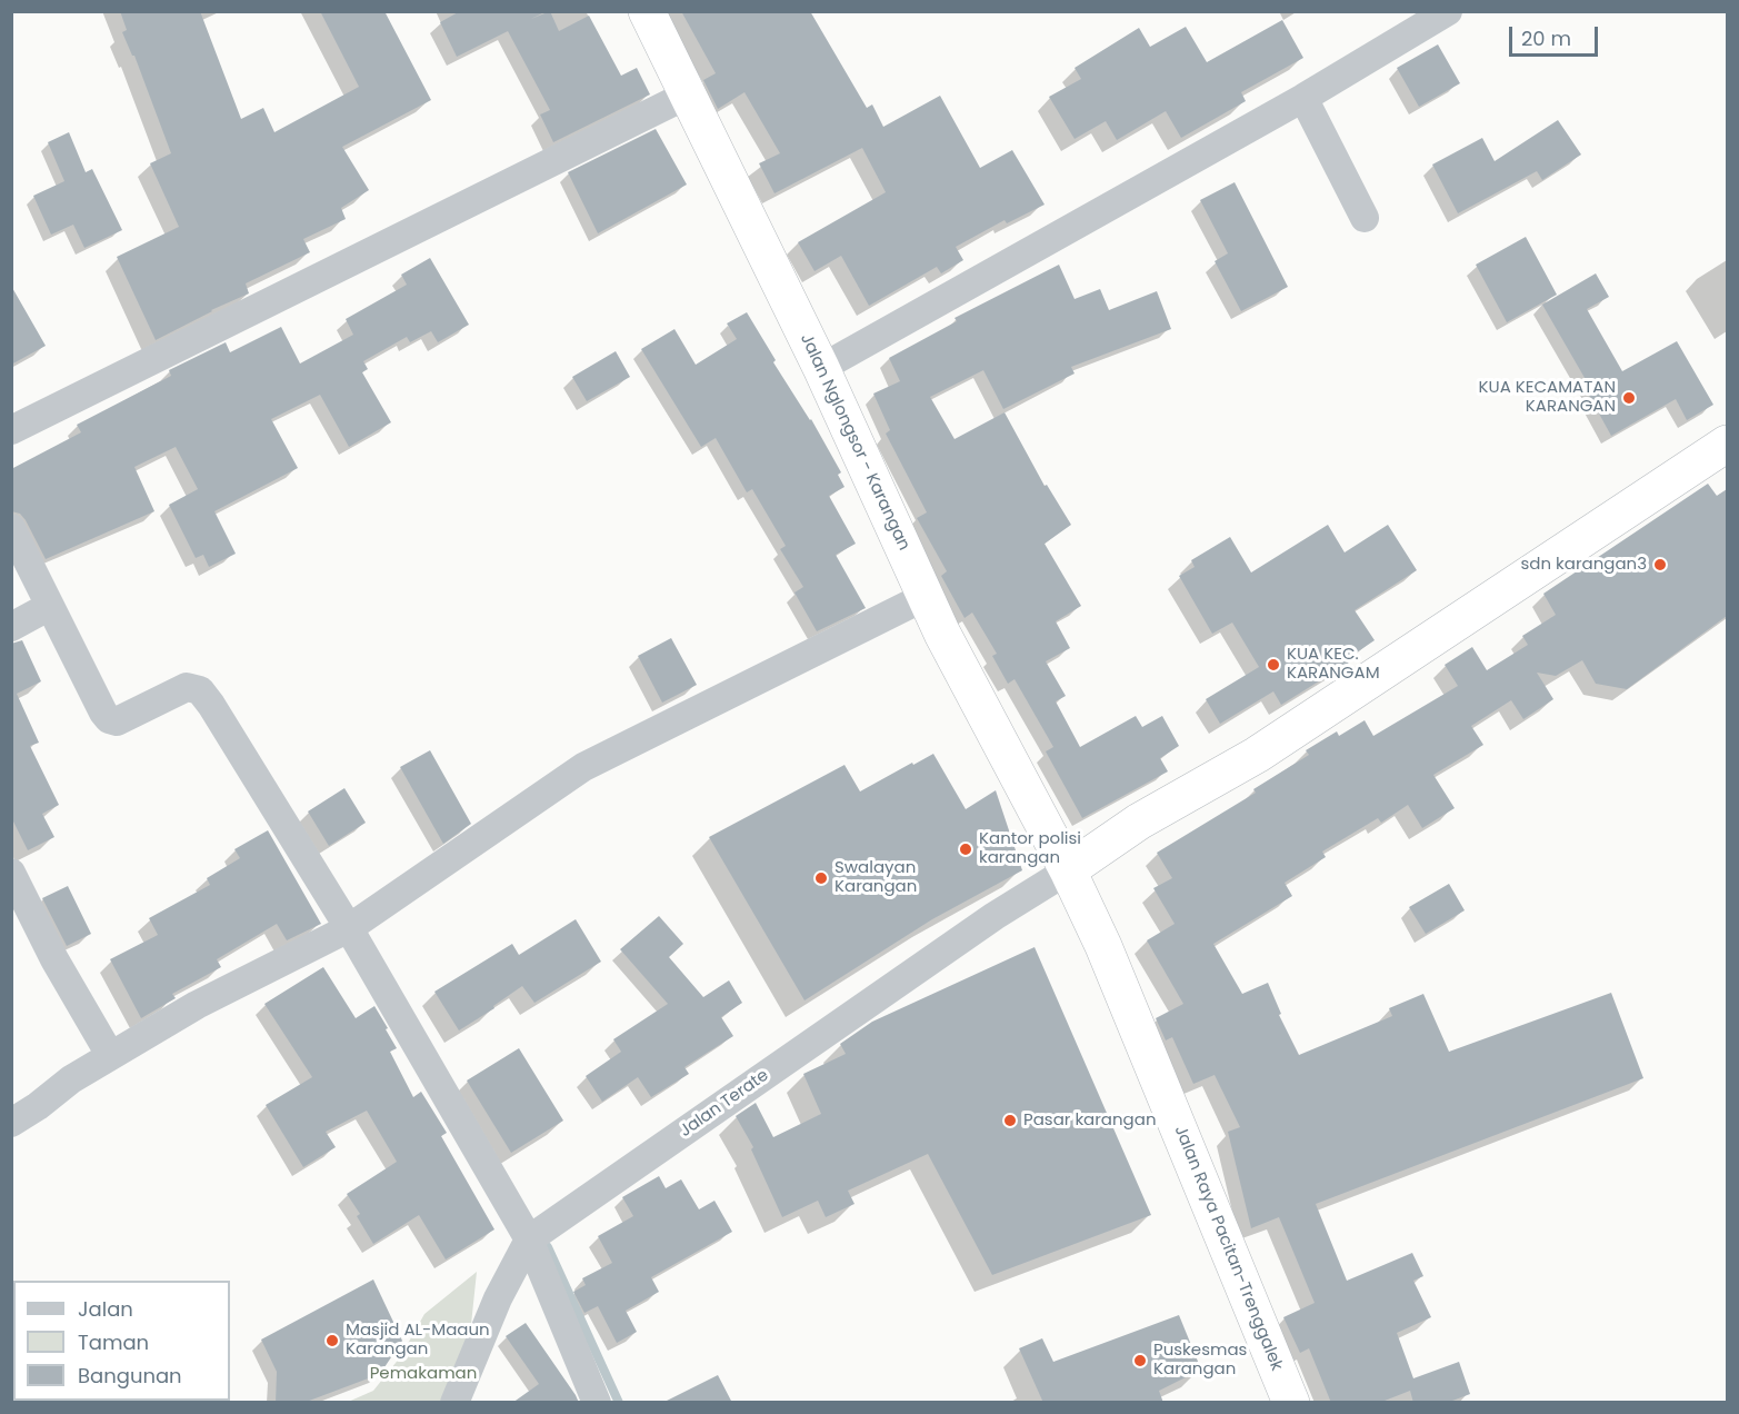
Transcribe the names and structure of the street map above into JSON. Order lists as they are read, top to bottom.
{
  "streets": {
    "highway": ["Jalan Nglongsor - Karangan", "Jalan Raya Pacitan-Trenggalek"],
    "street": ["Jalan Terate"]
  },
  "crossings": [
    ["Jalan Nglongsor - Karangan", "Jalan Terate"],
    ["Jalan Nglongsor - Karangan", "Jalan Raya Pacitan-Trenggalek"],
    ["Jalan Terate", "Jalan Raya Pacitan-Trenggalek"]
  ],
  "parks": ["Pemakaman"],
  "places": [
    "KUA KECAMATAN KARANGAN",
    "sdn karangan3",
    "KUA KEC. KARANGAM",
    "Kantor polisi karangan",
    "Swalayan Karangan",
    "Pasar karangan",
    "Masjid AL-Maaun Karangan",
    "Puskesmas Karangan"
  ],
  "legend": ["Jalan", "Taman", "Bangunan"],
  "scale_bar": "20 m"
}
